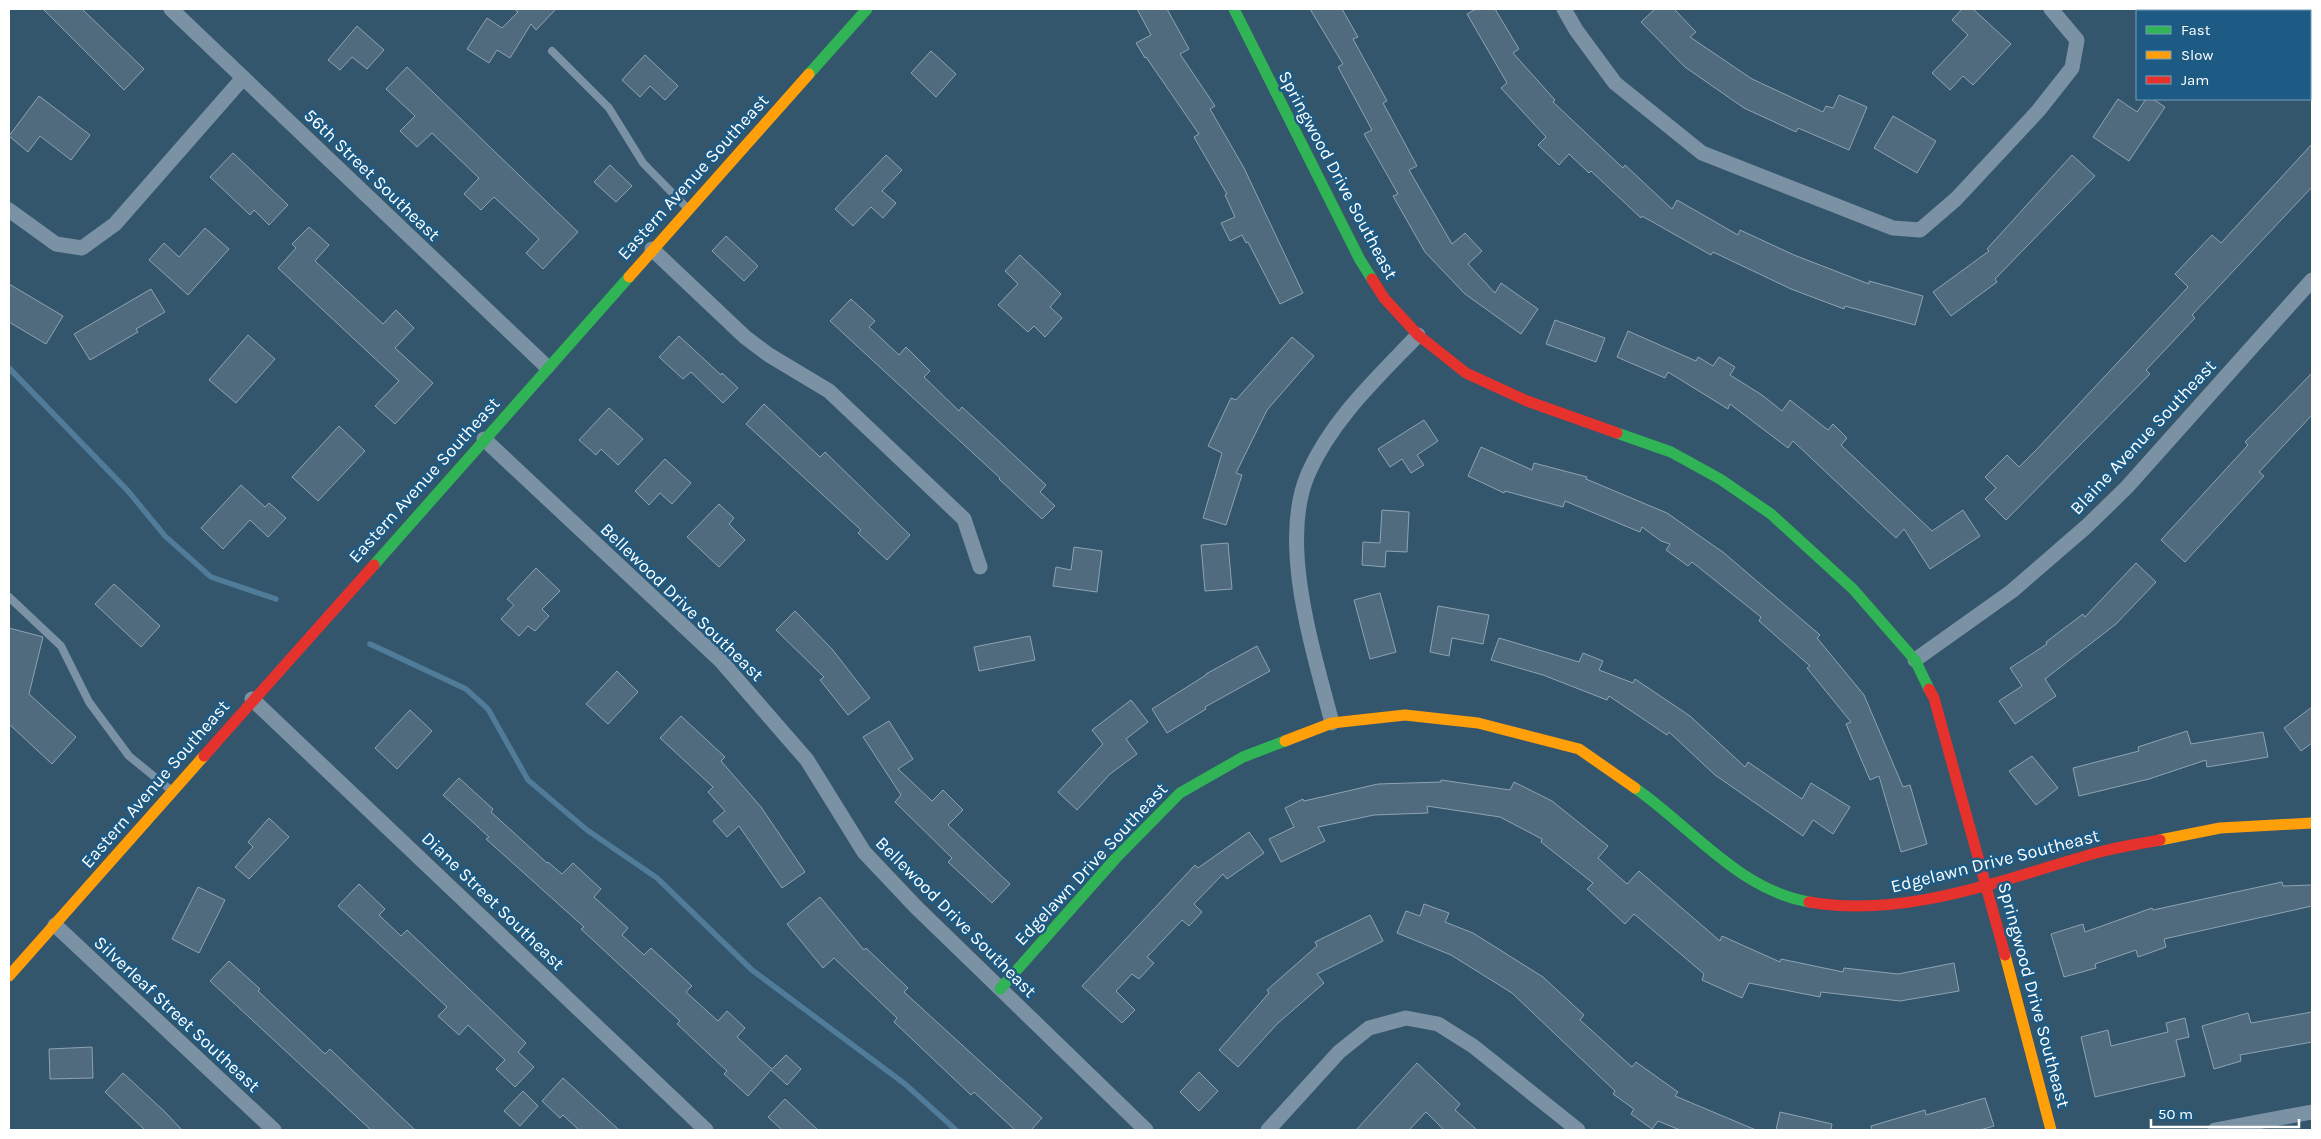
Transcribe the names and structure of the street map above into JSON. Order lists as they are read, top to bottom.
{
  "streets": {
    "street": [
      "56th Street Southeast",
      "Springwood Drive Southeast",
      "Eastern Avenue Southeast",
      "Blaine Avenue Southeast",
      "Bellewood Drive Southeast",
      "Edgelawn Drive Southeast",
      "Diane Street Southeast",
      "Silverleaf Street Southeast"
    ]
  },
  "crossings": [
    ["56th Street Southeast", "Eastern Avenue Southeast"],
    ["Springwood Drive Southeast", "Blaine Avenue Southeast"],
    ["Springwood Drive Southeast", "Edgelawn Drive Southeast"],
    ["Eastern Avenue Southeast", "Bellewood Drive Southeast"],
    ["Eastern Avenue Southeast", "Diane Street Southeast"],
    ["Eastern Avenue Southeast", "Silverleaf Street Southeast"],
    ["Bellewood Drive Southeast", "Edgelawn Drive Southeast"]
  ],
  "legend": ["Fast", "Slow", "Jam"],
  "scale_bar": "50 m"
}
